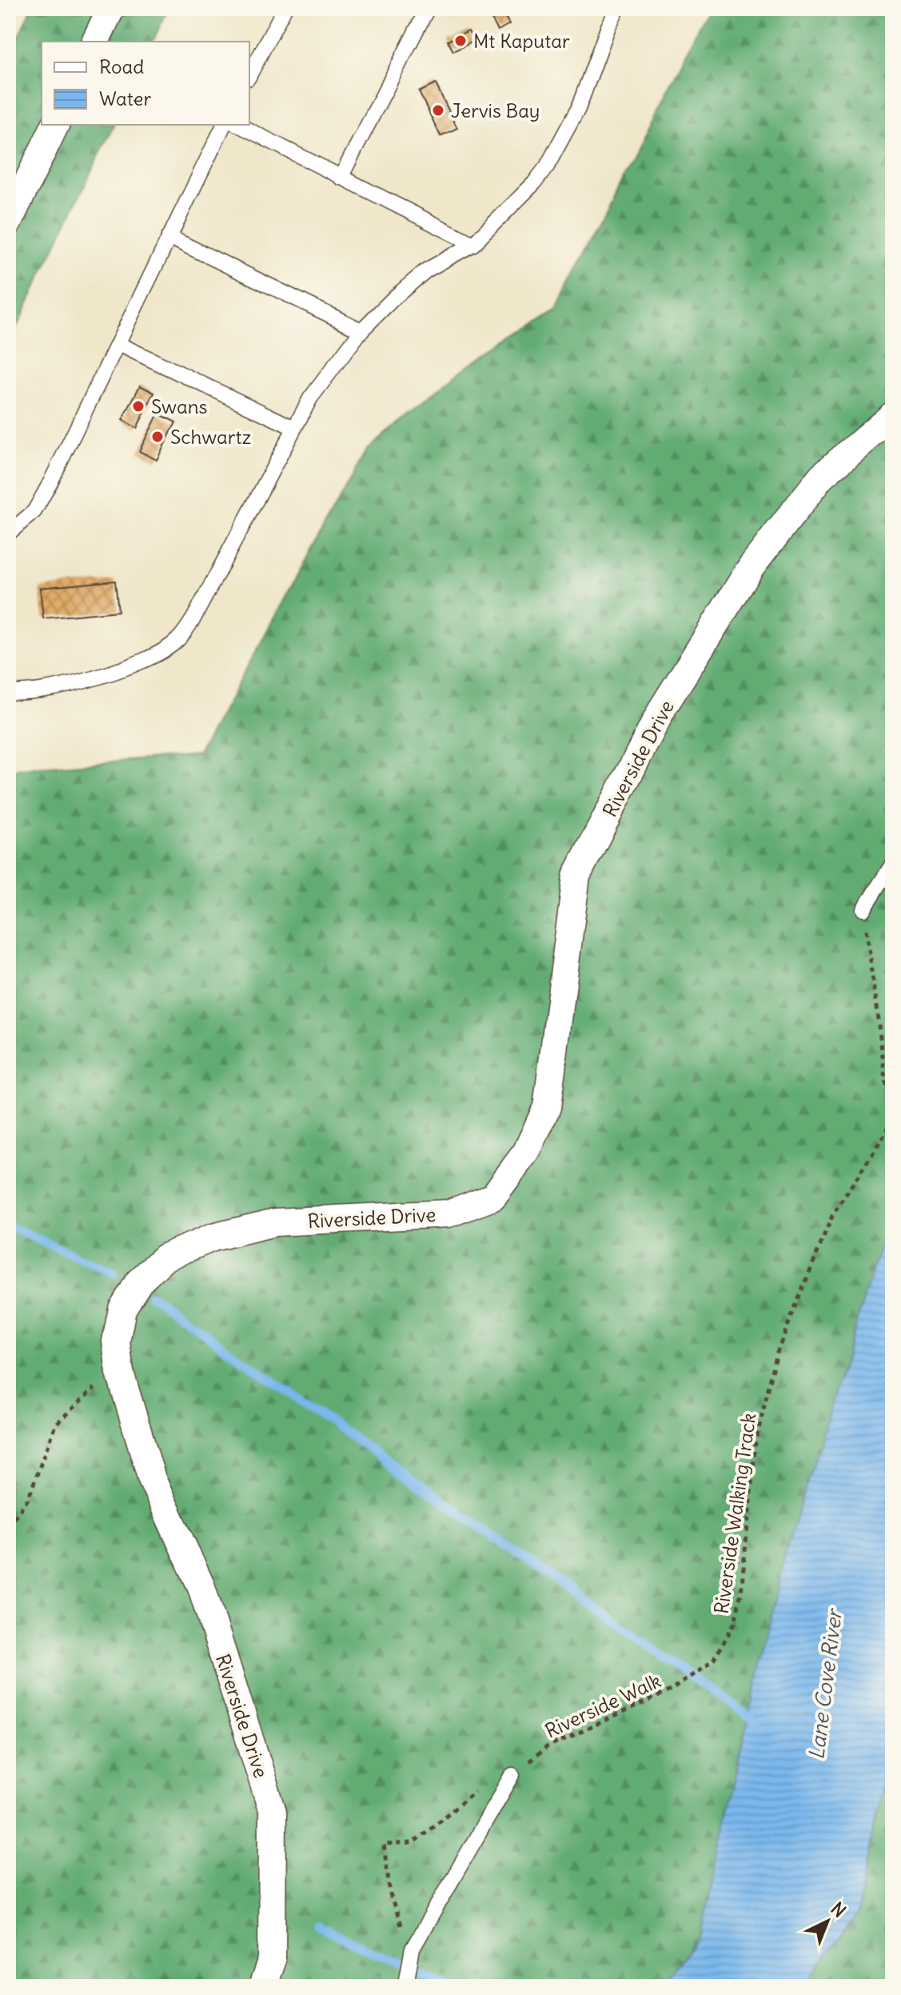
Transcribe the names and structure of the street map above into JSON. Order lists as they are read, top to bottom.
{
  "streets": {
    "street": ["Riverside Drive"],
    "path": ["Riverside Walking Track", "Riverside Walk"]
  },
  "crossings": [
    ["Riverside Walking Track", "Riverside Walk"]
  ],
  "water": ["Lane Cove River"],
  "places": [
    "Mt Kaputar",
    "Jervis Bay",
    "Swans",
    "Schwartz"
  ],
  "legend": ["Road", "Water"],
  "north": "top right"
}
